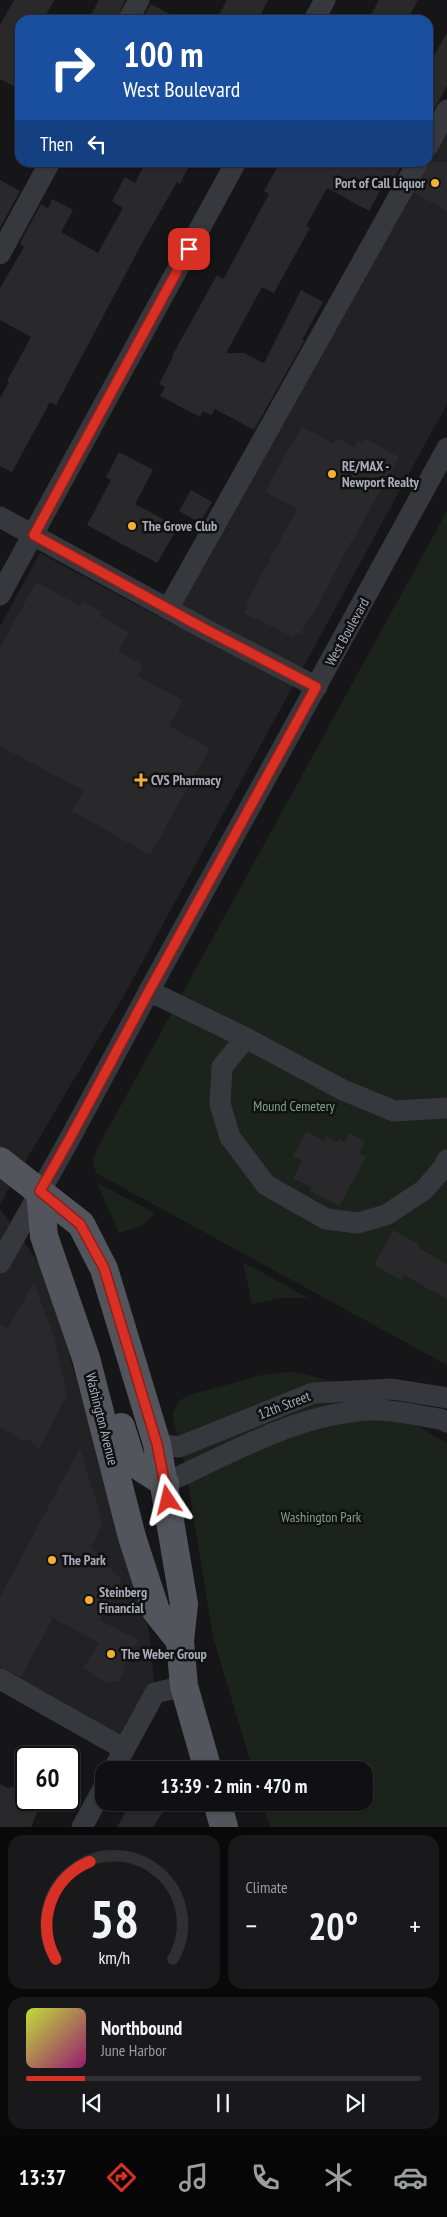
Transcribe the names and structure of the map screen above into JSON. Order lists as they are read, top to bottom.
{
  "streets": {
    "main road": ["Washington Avenue"],
    "street": ["West Boulevard", "12th Street"]
  },
  "crossings": [
    ["West Boulevard", "Washington Avenue"]
  ],
  "parks": ["Mound Cemetery", "Washington Park"],
  "places": {
    "other": [
      "Port of Call Liquor",
      "RE/MAX - Newport Realty",
      "The Grove Club",
      "The Park",
      "Steinberg Financial",
      "The Weber Group"
    ],
    "health": ["CVS Pharmacy"]
  },
  "page": {
    "turn": ["100 m", "West Boulevard"],
    "then": "Then",
    "limit": "60",
    "trip": "13:39 · 2 min · 470 m",
    "tile": "Climate",
    "heat": ["−", "20°", "+"],
    "song": ["Northbound", "June Harbor"],
    "tabs": "13:37",
    "gauge": ["58", "km/h"]
  }
}
